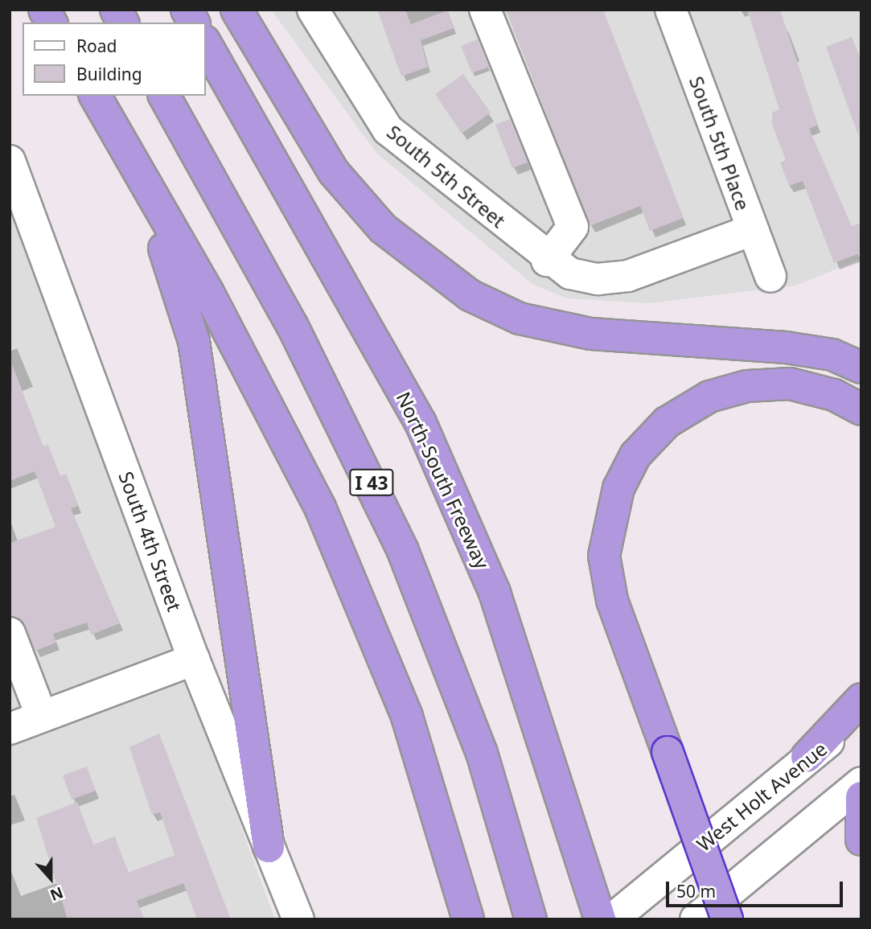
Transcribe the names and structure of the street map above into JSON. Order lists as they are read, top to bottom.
{
  "streets": {
    "highway": ["North-South Freeway", "I 43"],
    "street": [
      "South 5th Place",
      "South 5th Street",
      "South 4th Street",
      "West Holt Avenue"
    ]
  },
  "crossings": [
    ["South 5th Place", "South 5th Street"]
  ],
  "legend": ["Road", "Building"],
  "scale_bar": "50 m",
  "north": "bottom"
}
